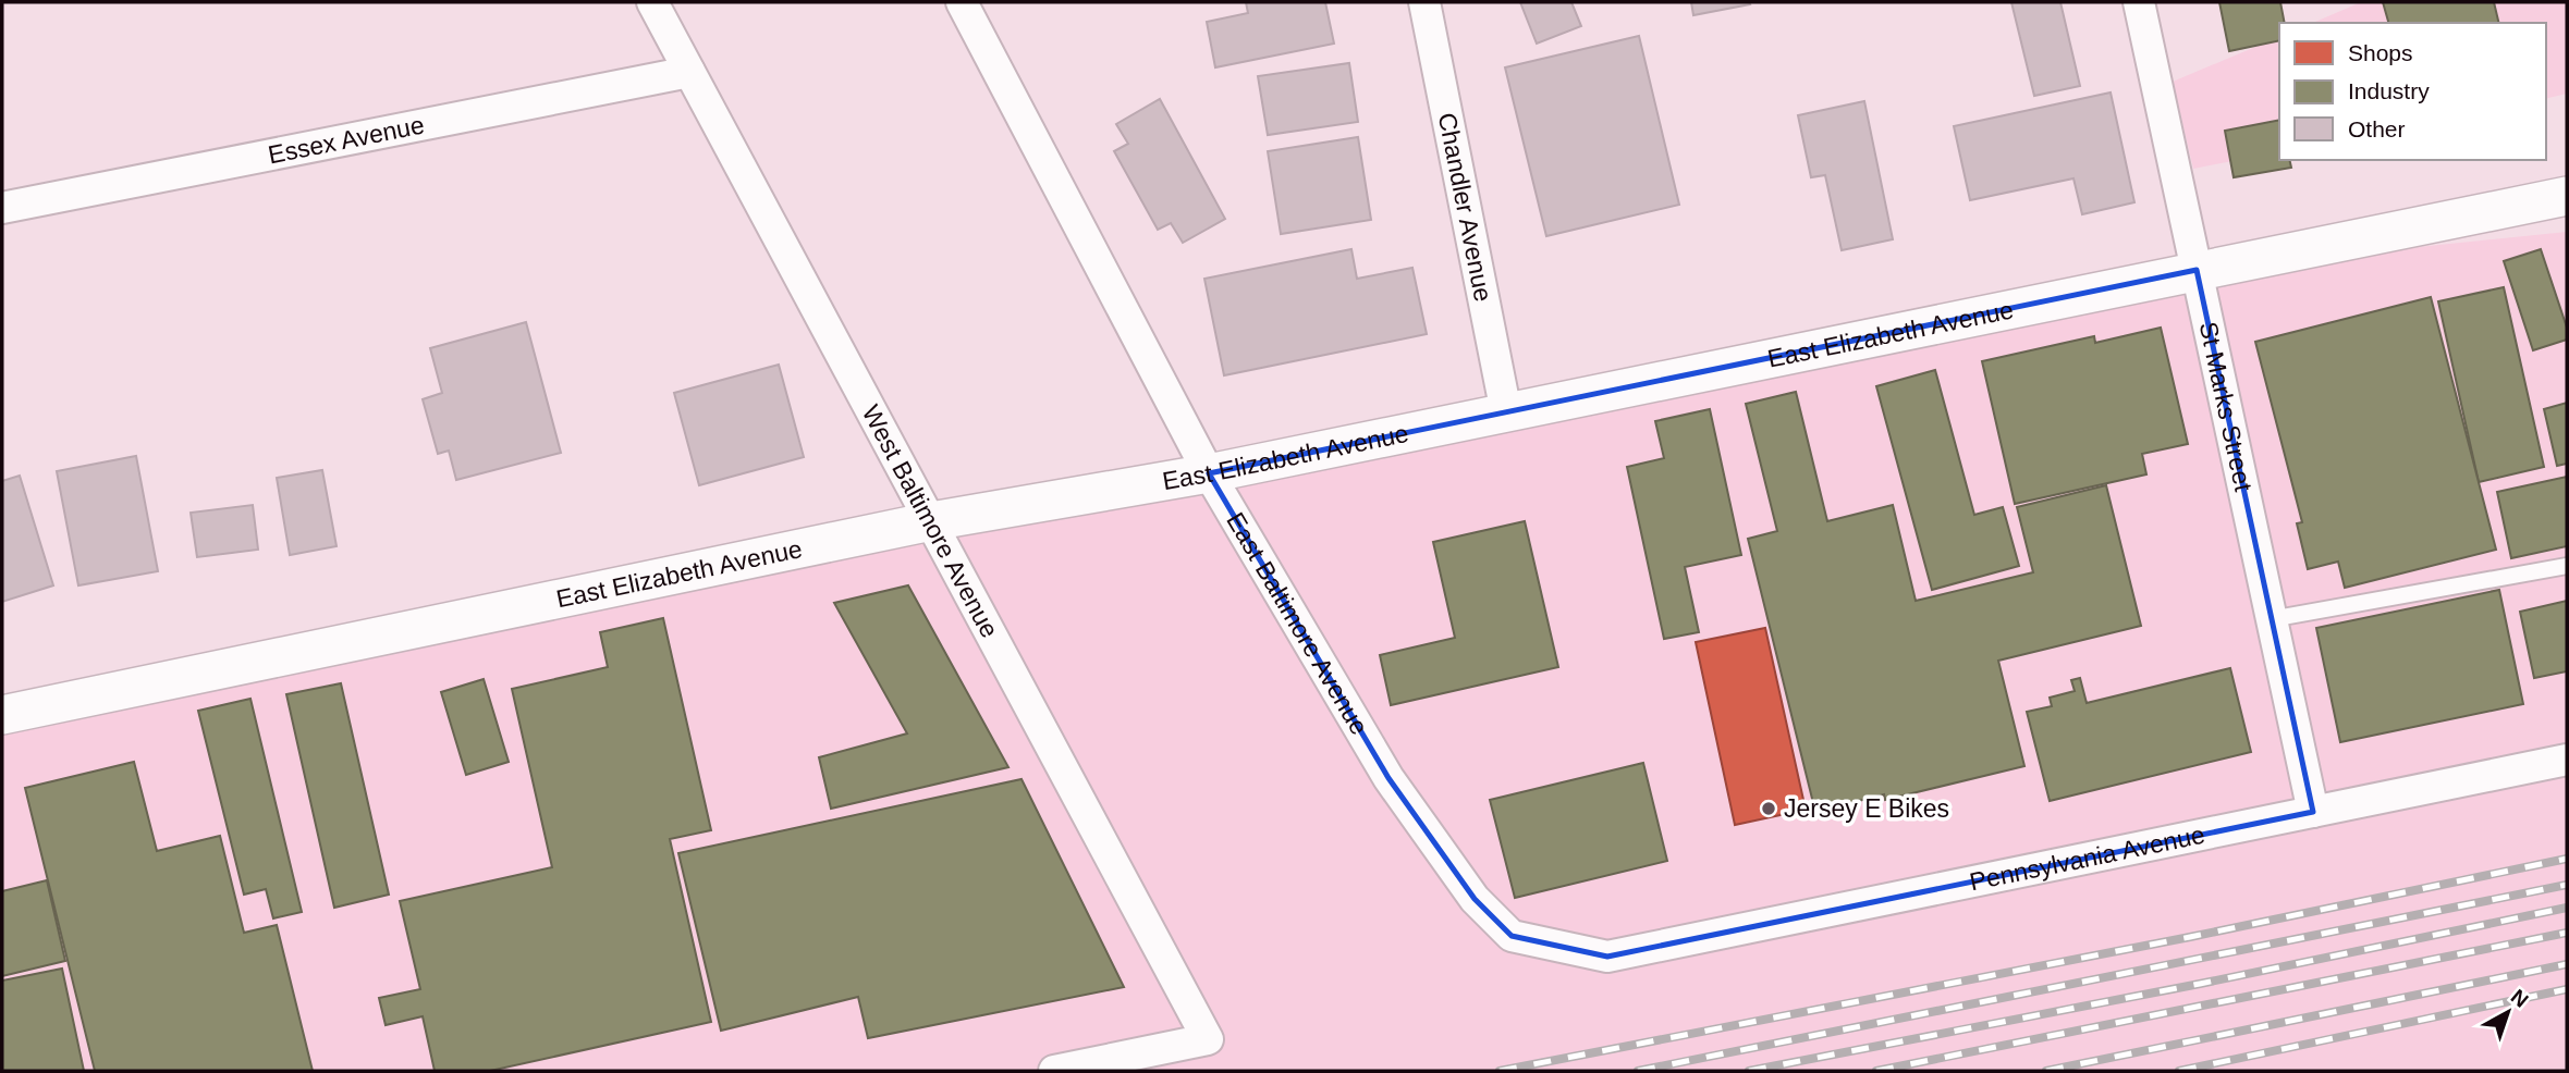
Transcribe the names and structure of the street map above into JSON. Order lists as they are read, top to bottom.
{
  "streets": {
    "street": [
      "Essex Avenue",
      "Chandler Avenue",
      "East Elizabeth Avenue",
      "St Marks Street",
      "West Baltimore Avenue",
      "East Baltimore Avenue",
      "Pennsylvania Avenue"
    ]
  },
  "crossings": [
    ["Essex Avenue", "West Baltimore Avenue"],
    ["Chandler Avenue", "East Elizabeth Avenue"],
    ["East Elizabeth Avenue", "St Marks Street"],
    ["East Elizabeth Avenue", "West Baltimore Avenue"],
    ["East Elizabeth Avenue", "East Baltimore Avenue"],
    ["St Marks Street", "Pennsylvania Avenue"],
    ["East Baltimore Avenue", "Pennsylvania Avenue"]
  ],
  "places": ["Jersey E Bikes"],
  "legend": ["Shops", "Industry", "Other"],
  "north": "top right"
}
